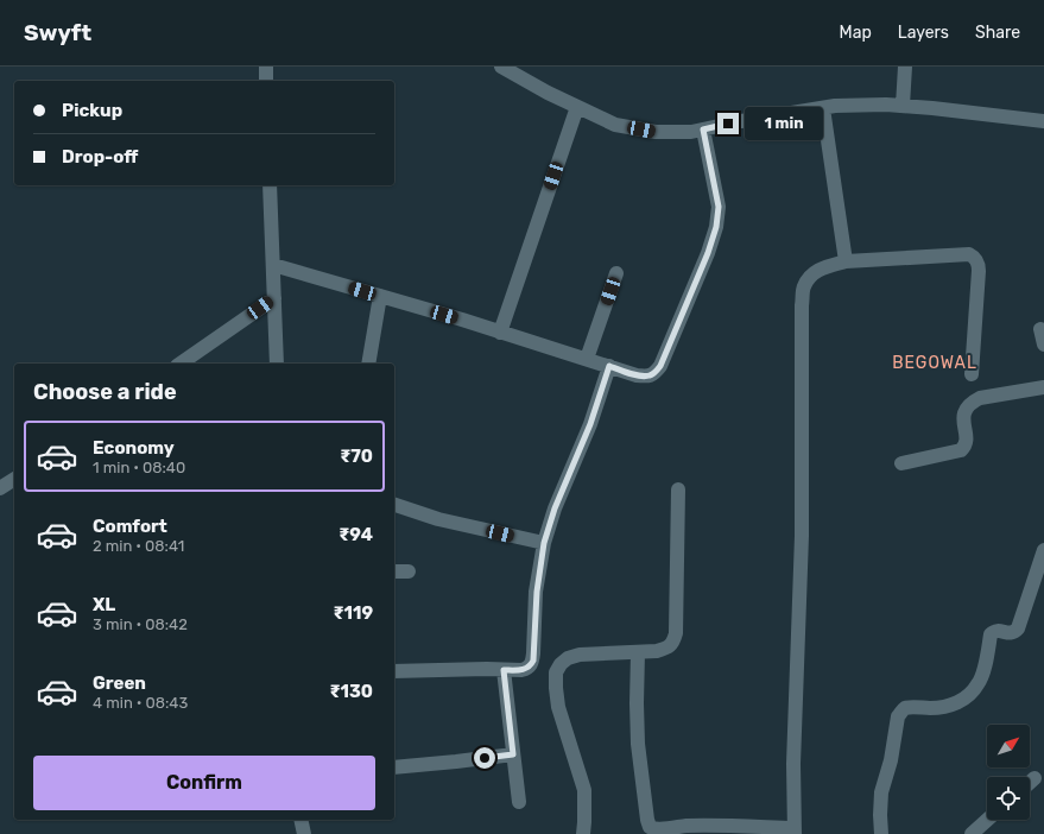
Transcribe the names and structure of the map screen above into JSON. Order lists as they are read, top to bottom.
{
  "districts": ["BEGOWAL"],
  "north": "top right",
  "page": {
    "header": "Swyft",
    "nav": ["Map", "Layers", "Share"],
    "banner": ["Pickup", "Drop-off"],
    "bubble": "1 min",
    "heading": "Choose a ride",
    "list": [
      {
        "name": "Economy",
        "note": "1 min · 08:40",
        "value": "₹70"
      },
      {
        "name": "Comfort",
        "note": "2 min · 08:41",
        "value": "₹94"
      },
      {
        "name": "XL",
        "note": "3 min · 08:42",
        "value": "₹119"
      },
      {
        "name": "Green",
        "note": "4 min · 08:43",
        "value": "₹130"
      }
    ],
    "buttons": "Confirm"
  }
}
